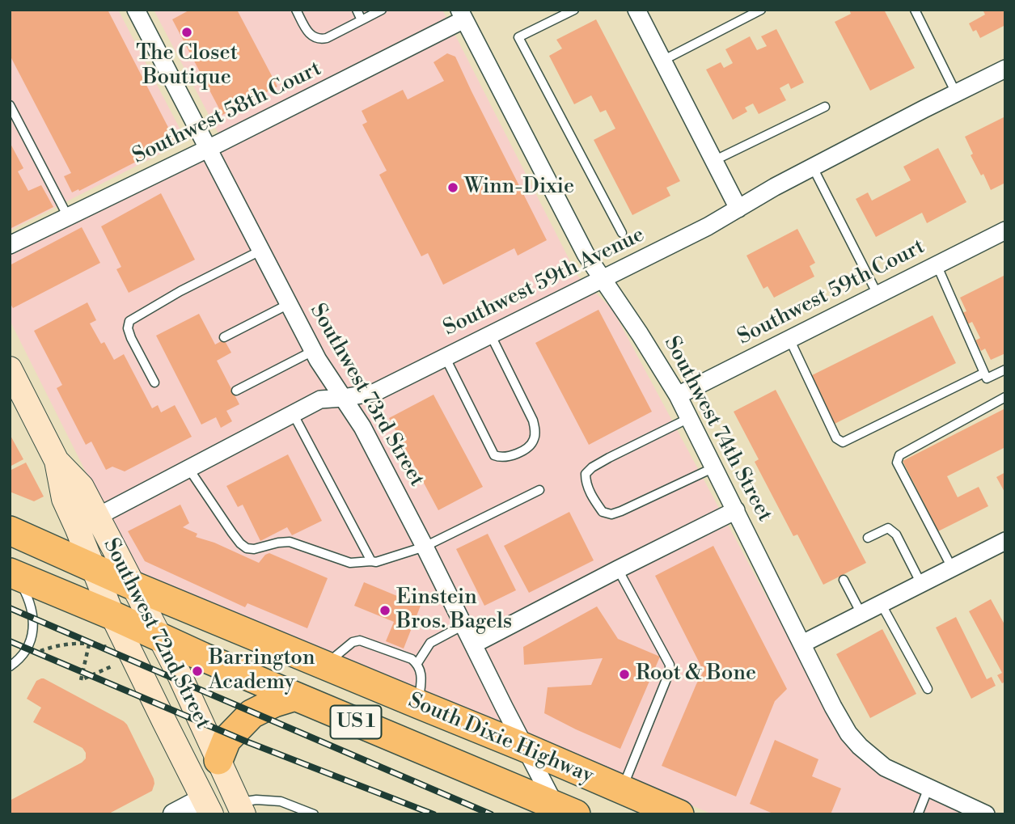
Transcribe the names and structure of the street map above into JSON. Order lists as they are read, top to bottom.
{
  "streets": {
    "highway": ["US 1", "South Dixie Highway"],
    "main road": ["Southwest 72nd Street"],
    "street": [
      "Southwest 58th Court",
      "Southwest 59th Avenue",
      "Southwest 59th Court",
      "Southwest 73rd Street",
      "Southwest 74th Street"
    ]
  },
  "crossings": [
    ["Southwest 58th Court", "Southwest 73rd Street"],
    ["Southwest 58th Court", "Southwest 74th Street"],
    ["Southwest 59th Avenue", "Southwest 73rd Street"],
    ["Southwest 59th Avenue", "Southwest 74th Street"],
    ["Southwest 59th Avenue", "Southwest 72nd Street"],
    ["Southwest 59th Court", "Southwest 74th Street"],
    ["Southwest 73rd Street", "South Dixie Highway"],
    ["Southwest 72nd Street", "South Dixie Highway"]
  ],
  "places": [
    "The Closet Boutique",
    "Winn-Dixie",
    "Einstein Bros. Bagels",
    "Barrington Academy",
    "Root & Bone"
  ]
}
